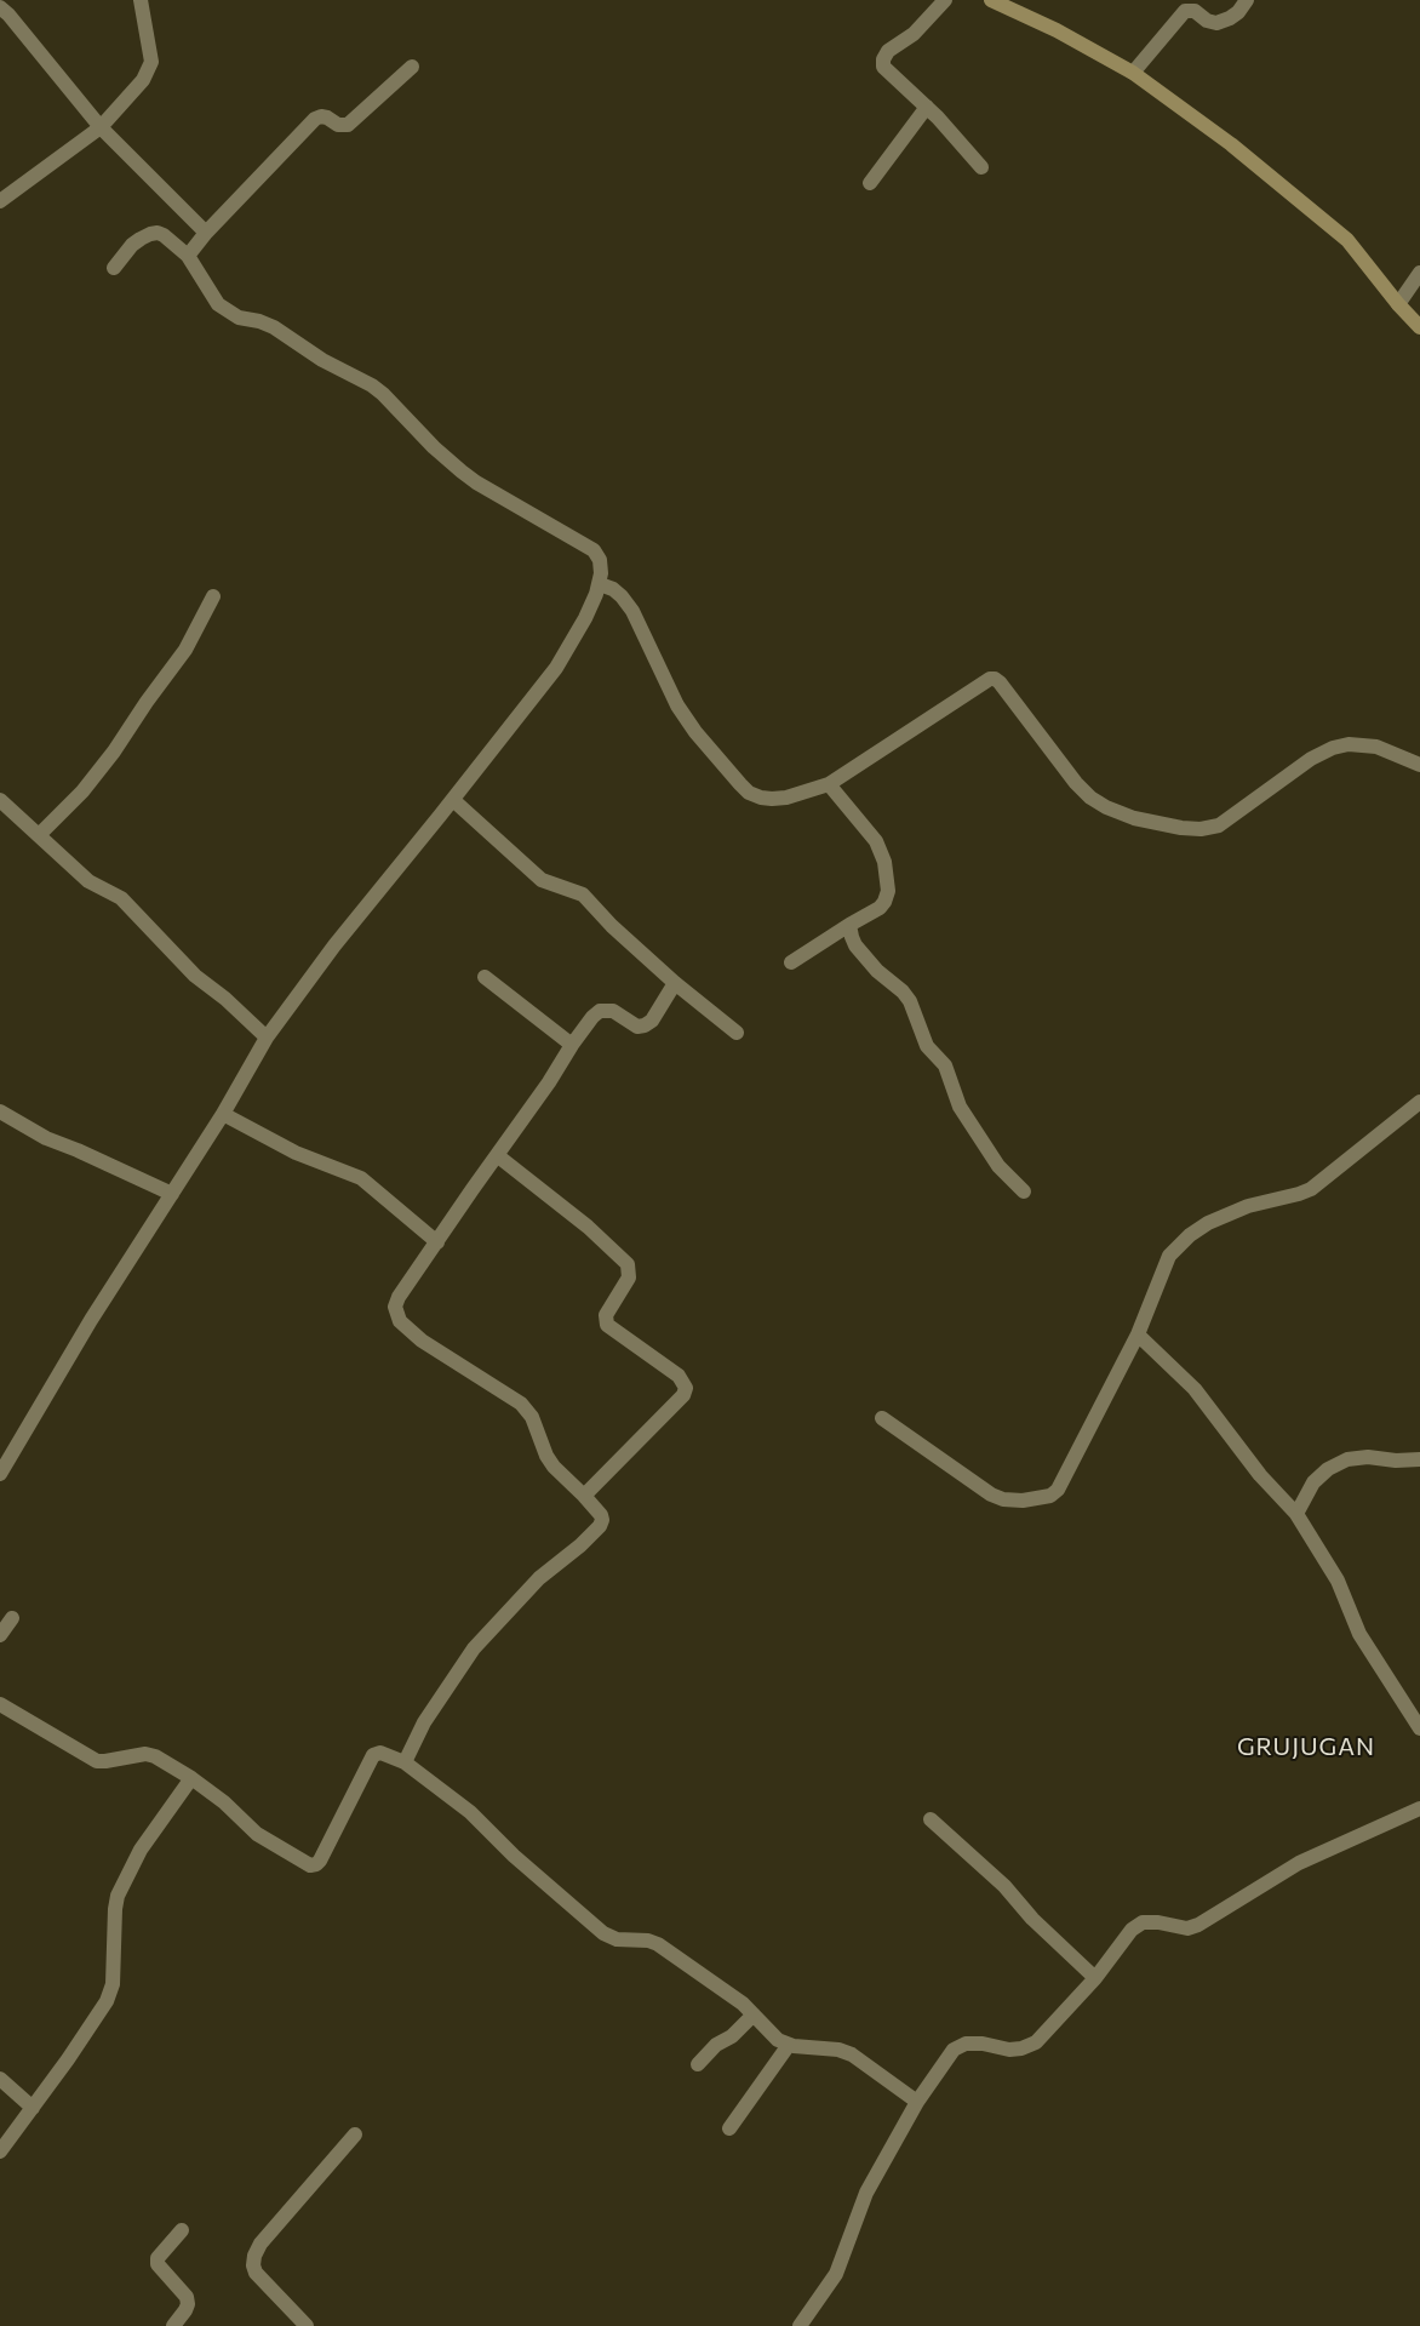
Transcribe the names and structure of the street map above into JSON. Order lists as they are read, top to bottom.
{
  "districts": ["GRUJUGAN"]
}
